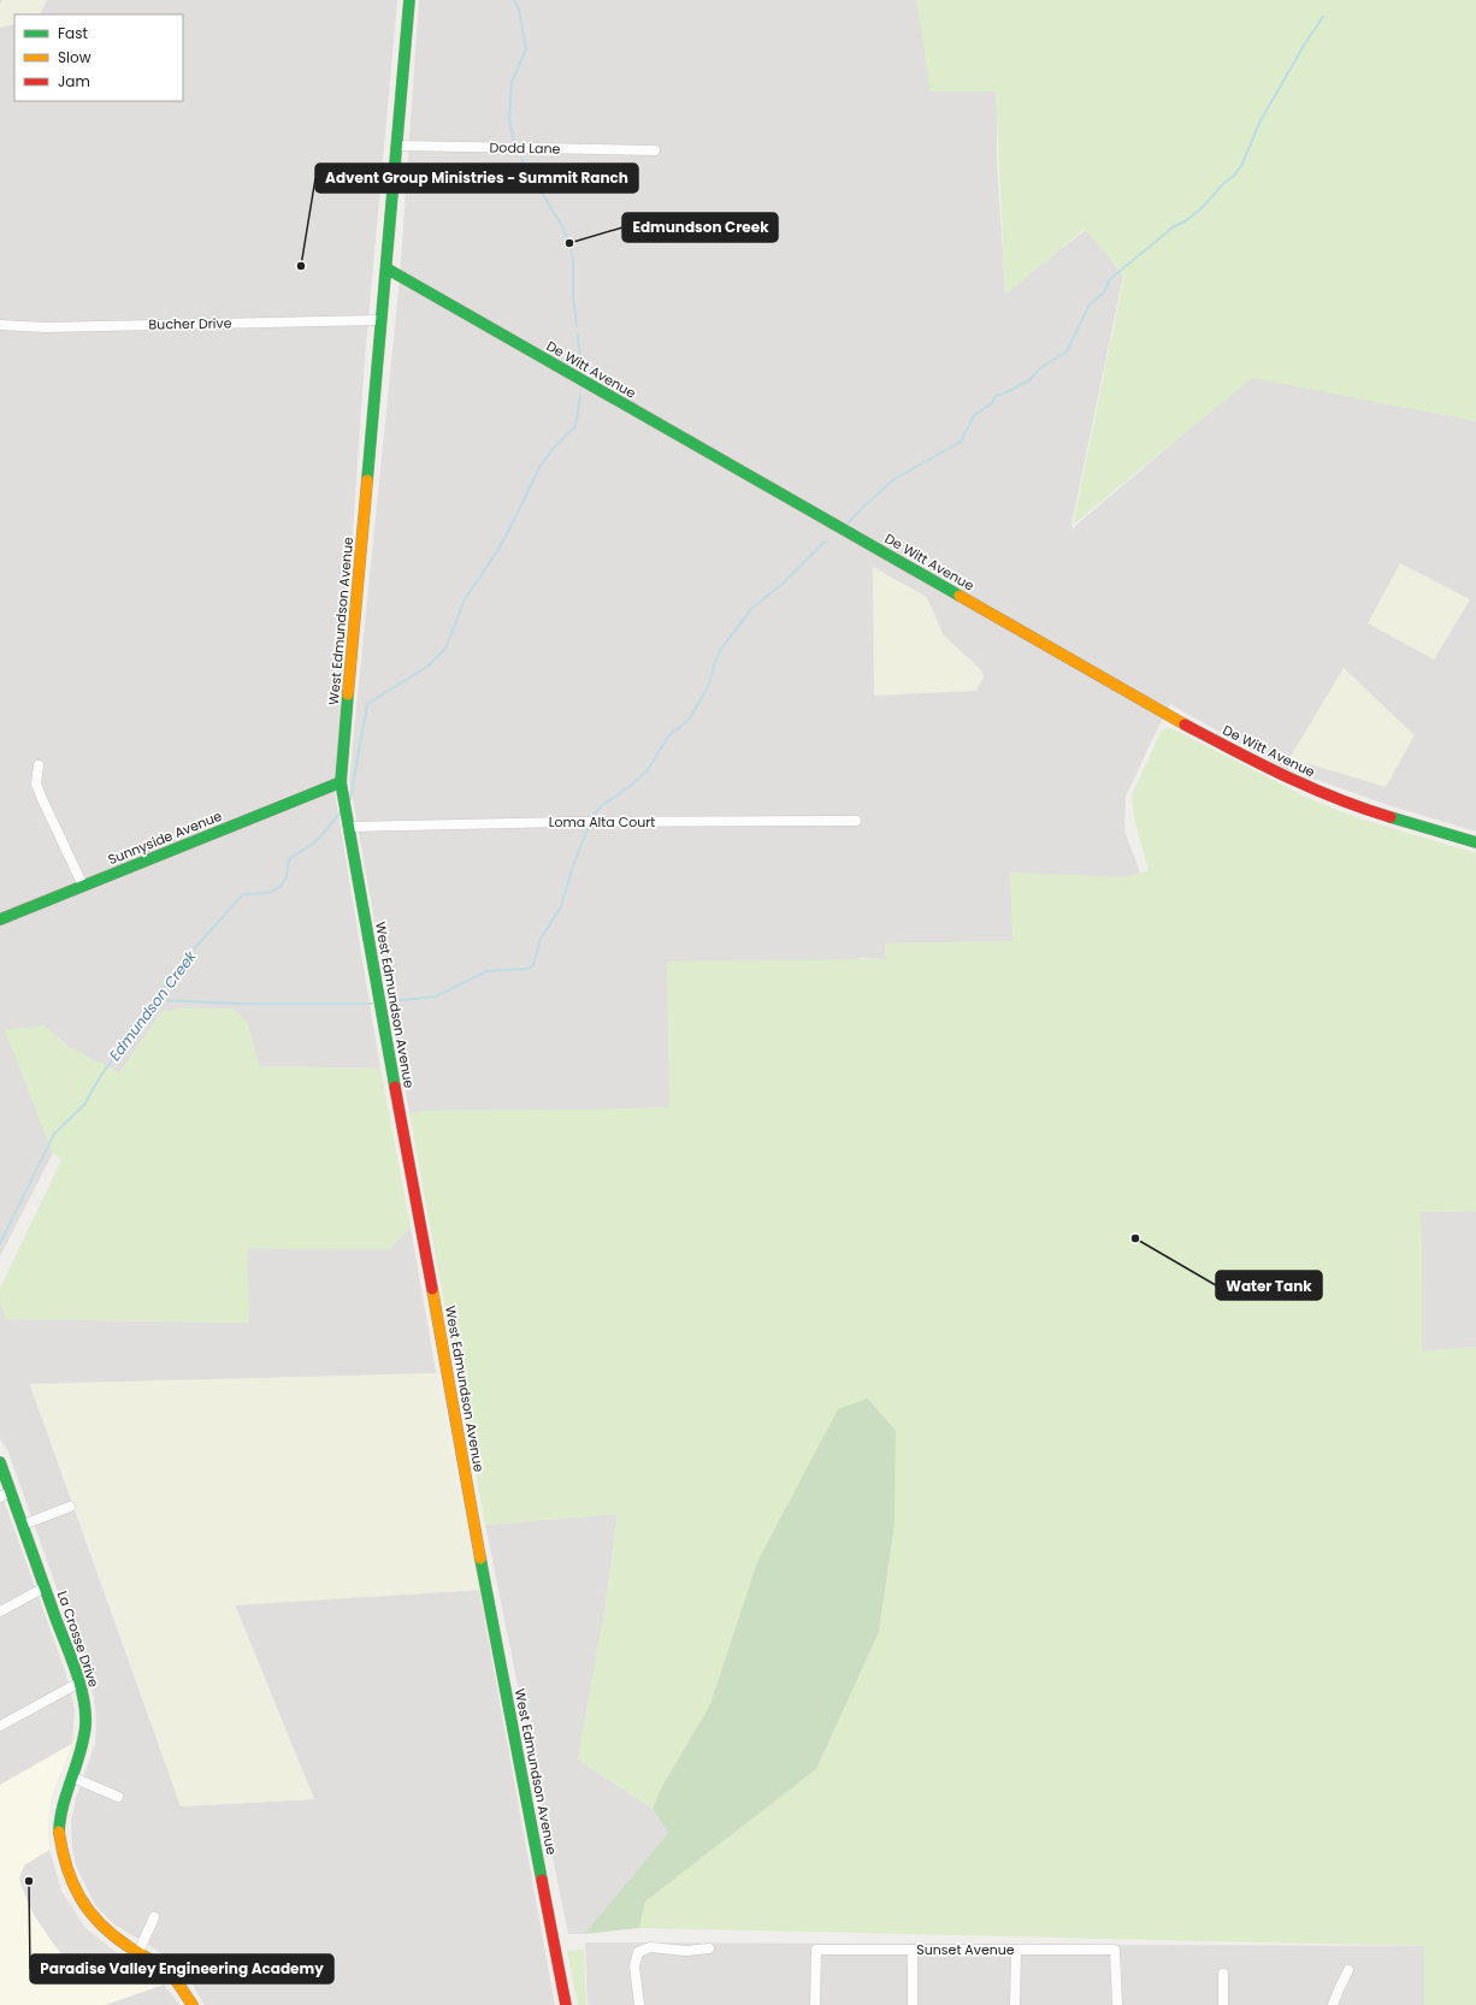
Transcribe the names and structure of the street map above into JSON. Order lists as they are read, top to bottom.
{
  "streets": {
    "street": [
      "Dodd Lane",
      "Bucher Drive",
      "De Witt Avenue",
      "West Edmundson Avenue",
      "Loma Alta Court",
      "Sunnyside Avenue",
      "La Crosse Drive",
      "Sunset Avenue"
    ]
  },
  "crossings": [
    ["Dodd Lane", "West Edmundson Avenue"],
    ["Bucher Drive", "West Edmundson Avenue"],
    ["De Witt Avenue", "West Edmundson Avenue"],
    ["West Edmundson Avenue", "Loma Alta Court"],
    ["West Edmundson Avenue", "Sunnyside Avenue"]
  ],
  "water": ["Edmundson Creek"],
  "places": [
    "Edmundson Creek",
    "Advent Group Ministries - Summit Ranch",
    "Water Tank",
    "Paradise Valley Engineering Academy"
  ],
  "legend": ["Fast", "Slow", "Jam"]
}
